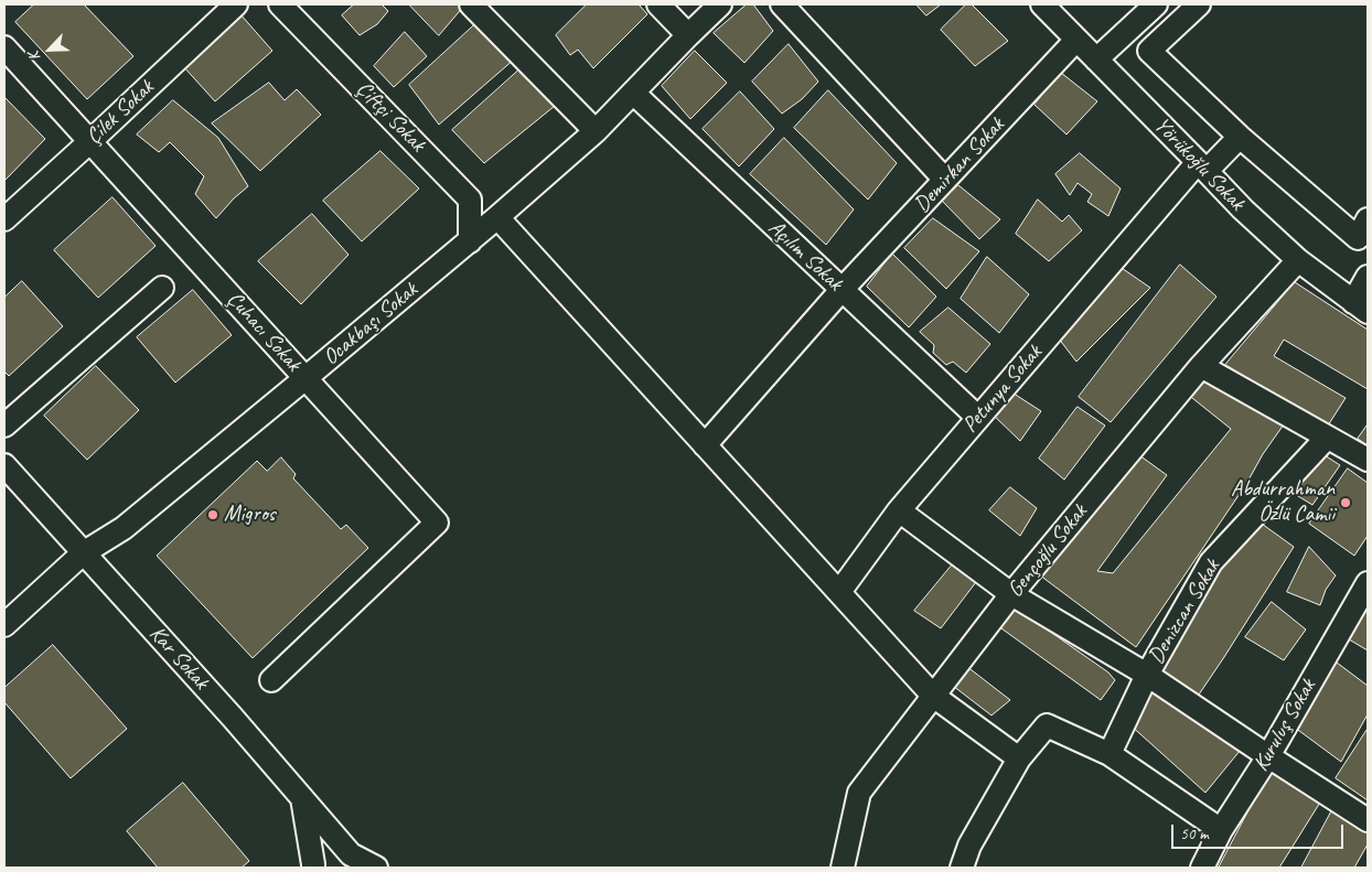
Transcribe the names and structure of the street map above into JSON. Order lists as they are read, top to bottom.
{
  "streets": {
    "street": [
      "Çilek Sokak",
      "Çiftçi Sokak",
      "Yörükoğlu Sokak",
      "Demirkan Sokak",
      "Açılım Sokak",
      "Ocakbaşı Sokak",
      "Çuhacı Sokak",
      "Petunya Sokak",
      "Gençoğlu Sokak",
      "Denizcan Sokak",
      "Kar Sokak",
      "Kuruluş Sokak"
    ]
  },
  "crossings": [
    ["Çilek Sokak", "Çuhacı Sokak"],
    ["Çiftçi Sokak", "Ocakbaşı Sokak"],
    ["Yörükoğlu Sokak", "Demirkan Sokak"],
    ["Yörükoğlu Sokak", "Petunya Sokak"],
    ["Yörükoğlu Sokak", "Gençoğlu Sokak"],
    ["Demirkan Sokak", "Açılım Sokak"],
    ["Açılım Sokak", "Ocakbaşı Sokak"],
    ["Açılım Sokak", "Petunya Sokak"],
    ["Ocakbaşı Sokak", "Çuhacı Sokak"],
    ["Ocakbaşı Sokak", "Kar Sokak"]
  ],
  "places": ["Abdurrahman Özlü Camii", "Migros"],
  "scale_bar": "50 m",
  "north": "bottom left"
}
